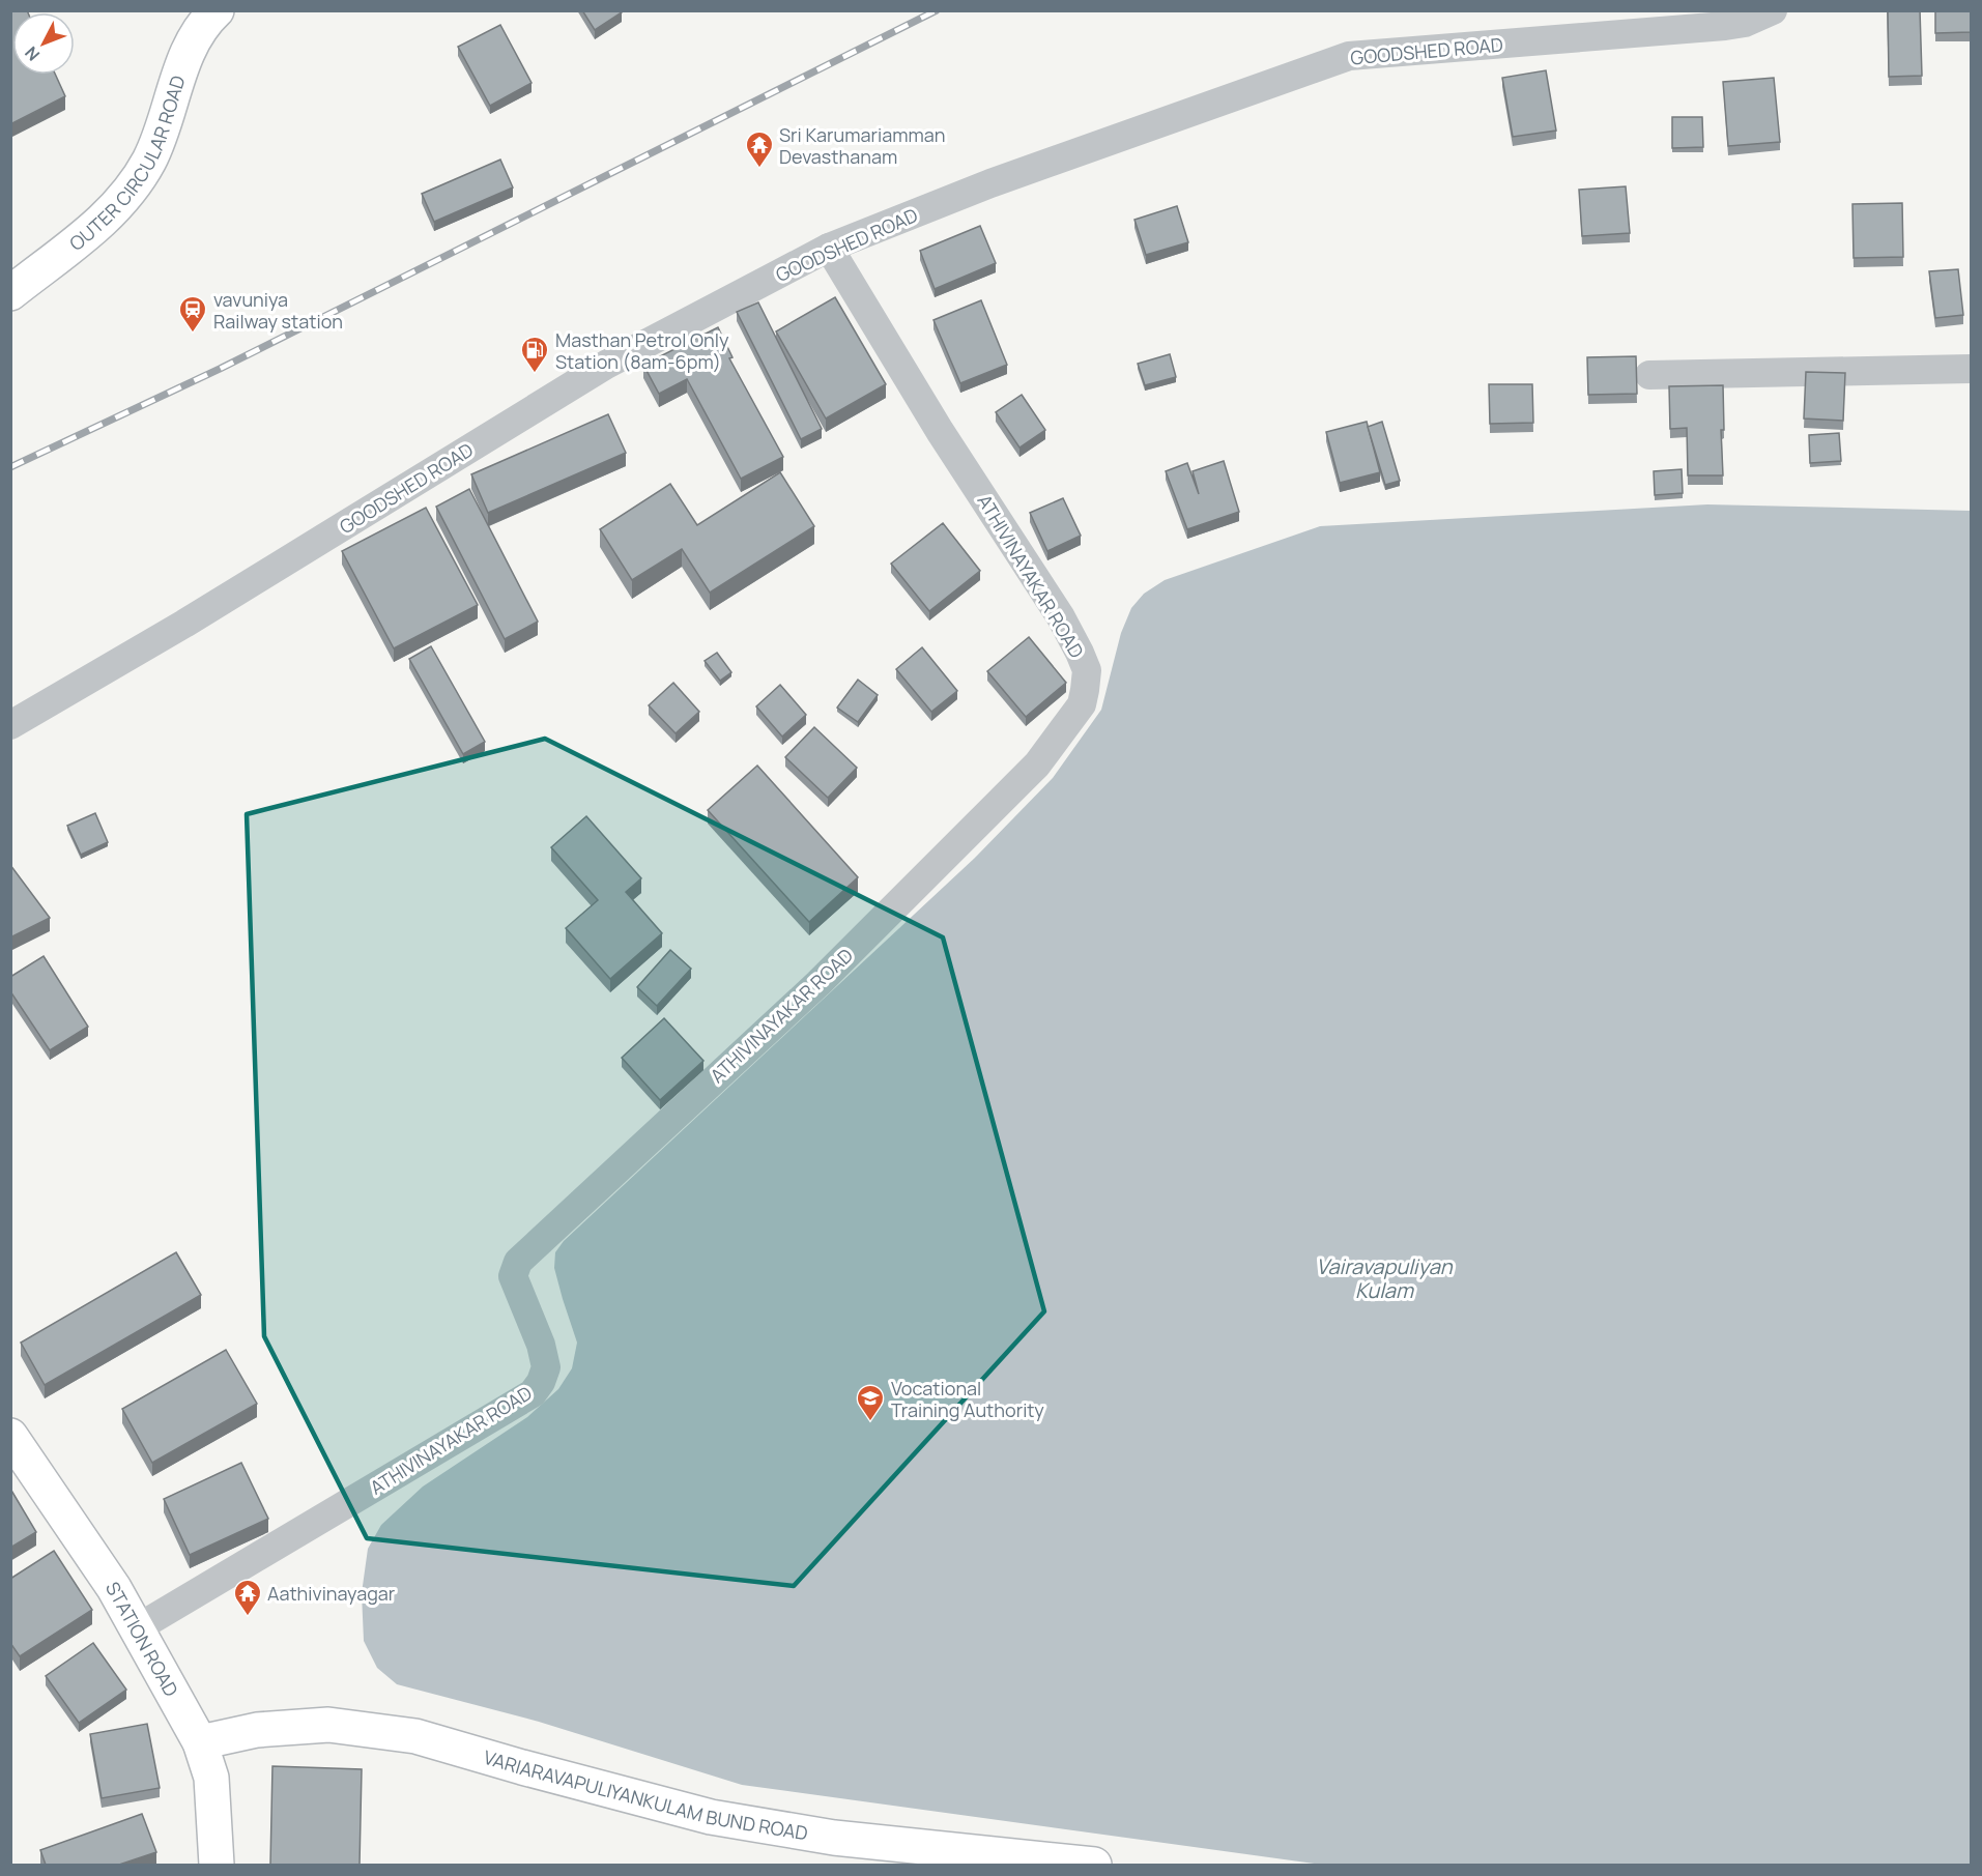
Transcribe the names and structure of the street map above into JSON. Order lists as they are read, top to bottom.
{
  "streets": {
    "street": [
      "GOODSHED ROAD",
      "OUTER CIRCULAR ROAD",
      "ATHIVINAYAKAR ROAD",
      "STATION ROAD",
      "VARIARAVAPULIYANKULAM BUND ROAD"
    ]
  },
  "crossings": [
    ["GOODSHED ROAD", "ATHIVINAYAKAR ROAD"],
    ["ATHIVINAYAKAR ROAD", "STATION ROAD"],
    ["STATION ROAD", "VARIARAVAPULIYANKULAM BUND ROAD"]
  ],
  "water": ["Vairavapuliyan Kulam"],
  "places": {
    "temple": ["Sri Karumariamman Devasthanam", "Aathivinayagar"],
    "station": ["vavuniya Railway station"],
    "fuel station": ["Masthan Petrol Only Station (8am-6pm)"],
    "school or university": ["Vocational Training Authority"]
  },
  "north": "bottom left"
}
